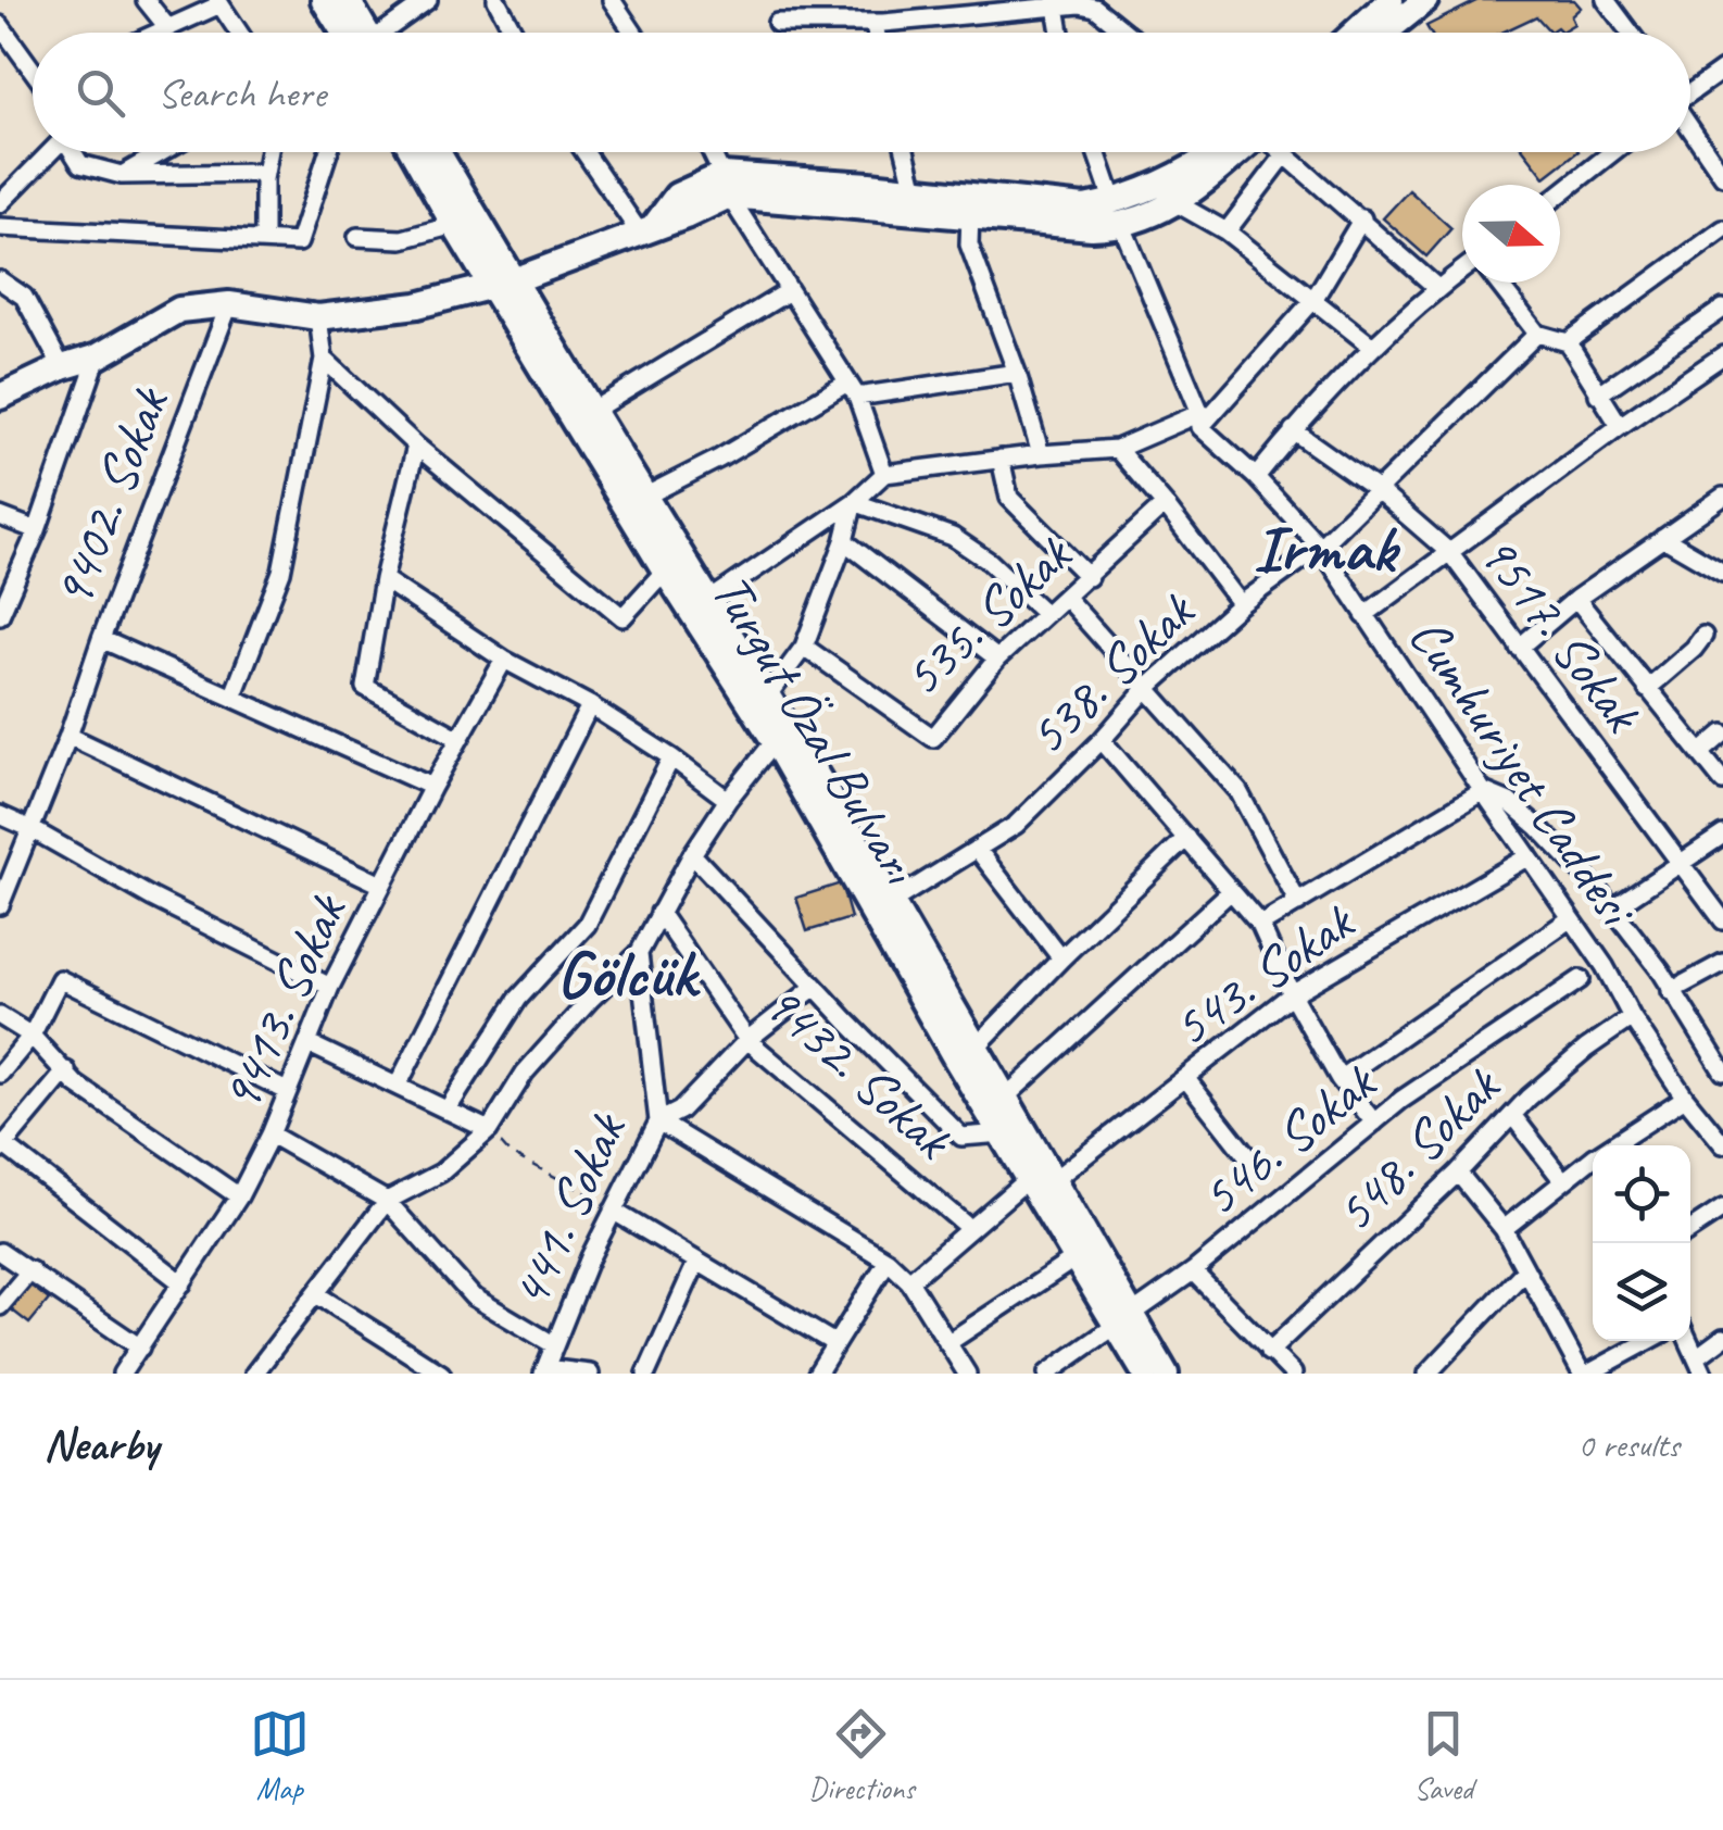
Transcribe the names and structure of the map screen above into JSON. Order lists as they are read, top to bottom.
{
  "streets": {
    "street": [
      "9402. Sokak",
      "535. Sokak",
      "9517. Sokak",
      "538. Sokak",
      "Turgut Özal Bulvarı",
      "Cumhuriyet Caddesi",
      "543. Sokak",
      "9413. Sokak",
      "9432. Sokak",
      "546. Sokak",
      "548. Sokak",
      "441. Sokak"
    ]
  },
  "crossings": [
    ["9517. Sokak", "538. Sokak"],
    ["538. Sokak", "Turgut Özal Bulvarı"],
    ["538. Sokak", "Cumhuriyet Caddesi"],
    ["Turgut Özal Bulvarı", "543. Sokak"],
    ["Turgut Özal Bulvarı", "546. Sokak"],
    ["Cumhuriyet Caddesi", "543. Sokak"],
    ["Cumhuriyet Caddesi", "548. Sokak"],
    ["543. Sokak", "9432. Sokak"]
  ],
  "districts": ["Irmak", "Gölcük"],
  "north": "right",
  "page": {
    "search": "Search here",
    "heading": ["Nearby", "0 results"],
    "nav": ["Map", "Directions", "Saved"]
  }
}
